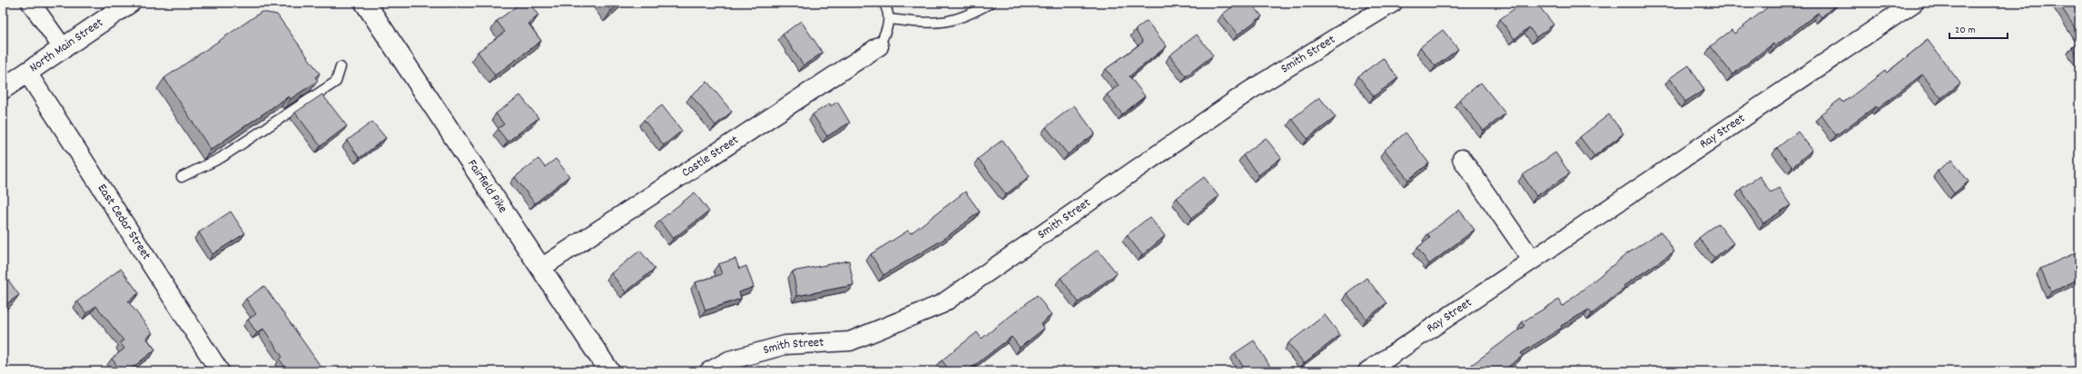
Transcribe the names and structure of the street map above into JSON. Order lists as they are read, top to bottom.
{
  "streets": {
    "street": [
      "North Main Street",
      "Smith Street",
      "Ray Street",
      "Castle Street",
      "Fairfield Pike",
      "East Cedar Street"
    ]
  },
  "crossings": [
    ["North Main Street", "East Cedar Street"],
    ["Castle Street", "Fairfield Pike"]
  ],
  "scale_bar": "20 m"
}
